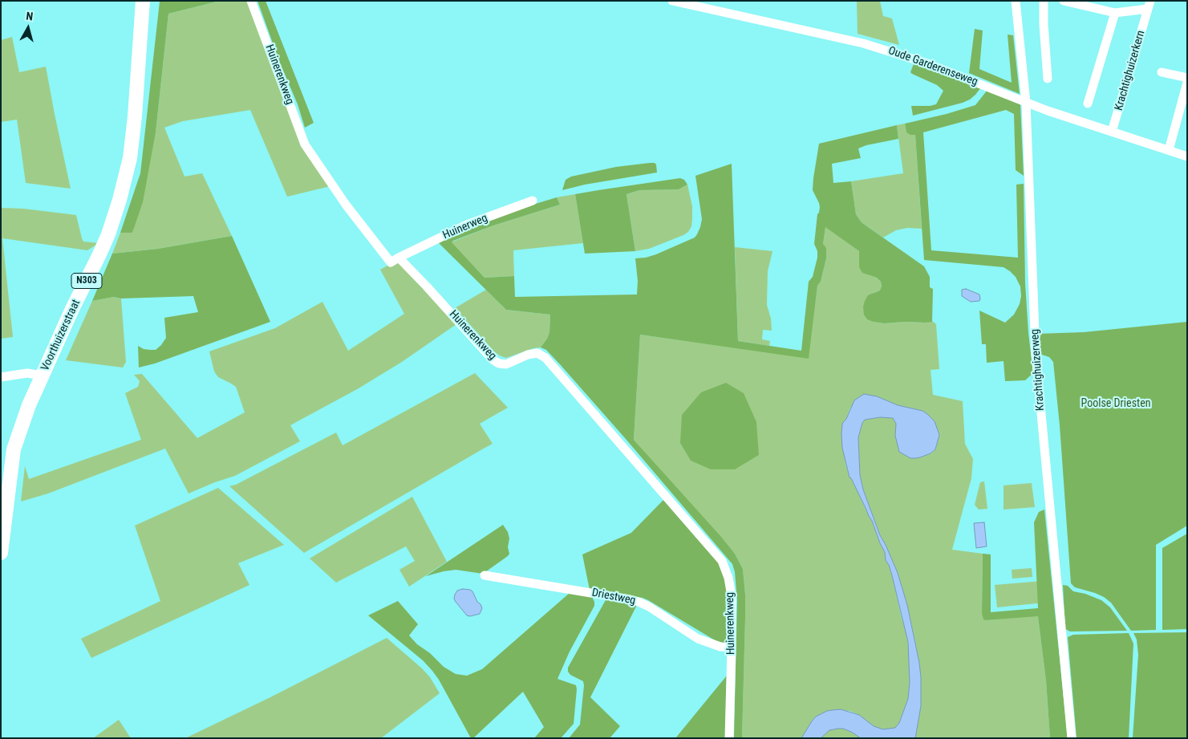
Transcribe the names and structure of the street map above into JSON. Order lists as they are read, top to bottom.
{
  "streets": {
    "main road": ["N303", "Voorthuizerstraat"],
    "street": [
      "Oude Garderenseweg",
      "Krachtighuizerkern",
      "Huinerenkweg",
      "Huinerweg",
      "Krachtighuizerweg",
      "Driestweg"
    ]
  },
  "crossings": [
    ["Oude Garderenseweg", "Krachtighuizerkern"],
    ["Oude Garderenseweg", "Krachtighuizerweg"],
    ["Huinerenkweg", "Huinerweg"],
    ["Huinerenkweg", "Driestweg"]
  ],
  "parks": ["Poolse Driesten"],
  "north": "top"
}
